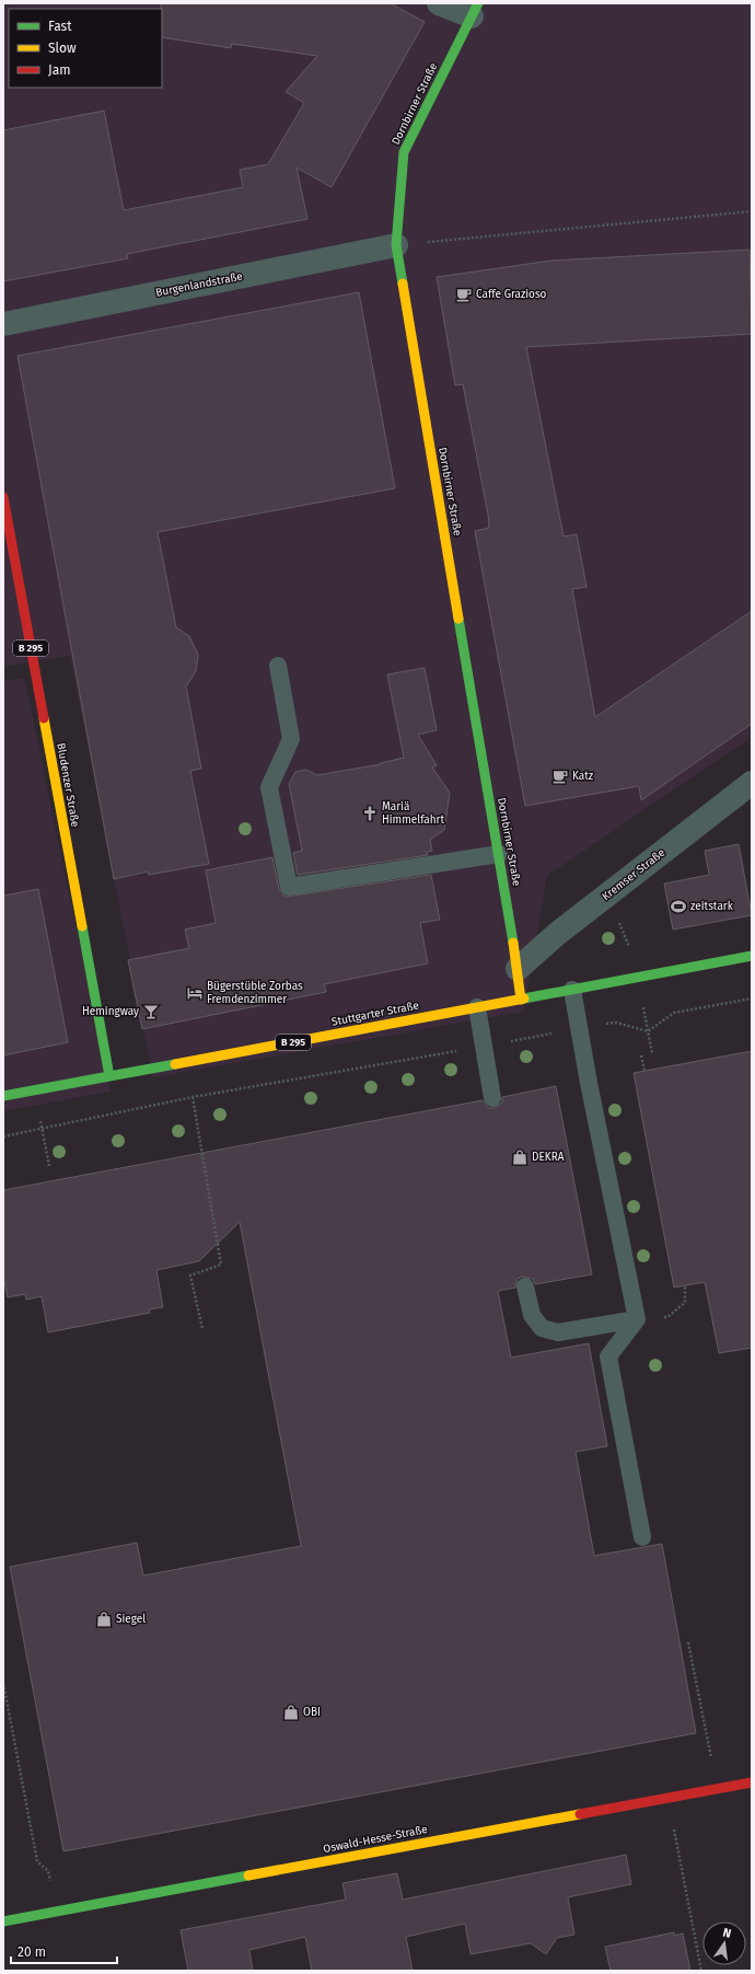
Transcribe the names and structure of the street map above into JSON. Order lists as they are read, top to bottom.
{
  "streets": {
    "street": [
      "Dornbirner Straße",
      "Burgenlandstraße",
      "B 295",
      "Bludenzer Straße",
      "Kremser Straße",
      "Stuttgarter Straße",
      "Oswald-Hesse-Straße"
    ]
  },
  "crossings": [
    ["Dornbirner Straße", "Burgenlandstraße"],
    ["Dornbirner Straße", "Kremser Straße"],
    ["Dornbirner Straße", "Stuttgarter Straße"],
    ["Bludenzer Straße", "Stuttgarter Straße"]
  ],
  "places": {
    "cafe": ["Caffe Grazioso", "Katz"],
    "church": ["Mariä Himmelfahrt"],
    "sports": ["zeitstark"],
    "hotel": ["Bügerstüble Zorbas Fremdenzimmer"],
    "bar": ["Hemingway"],
    "shop": ["DEKRA", "Siegel", "OBI"]
  },
  "legend": ["Fast", "Slow", "Jam"],
  "scale_bar": "20 m",
  "north": "top"
}
